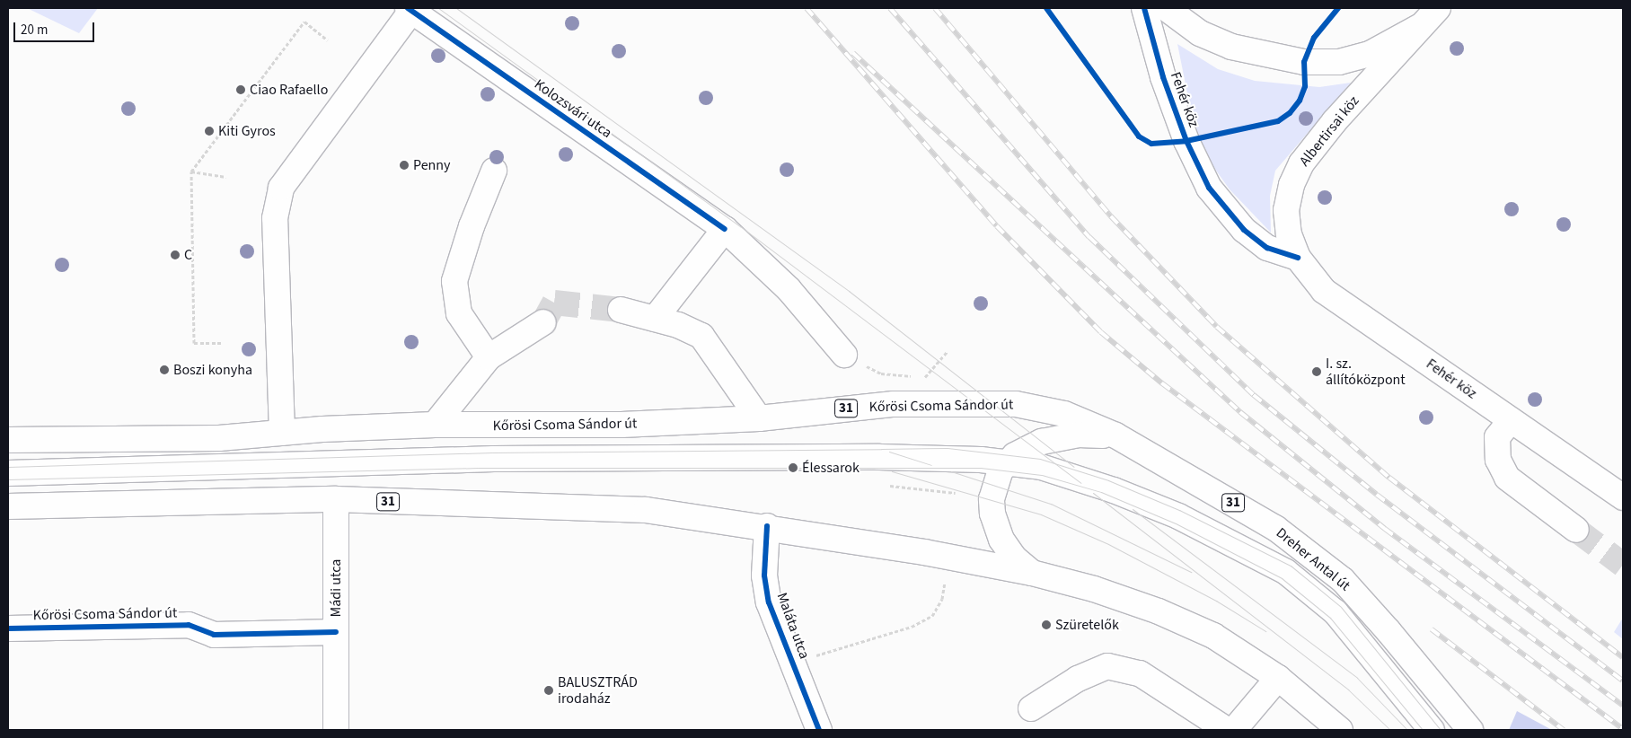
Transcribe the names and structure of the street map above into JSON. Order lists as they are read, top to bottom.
{
  "streets": {
    "main road": [
      "Fehér köz",
      "Kolozsvári utca",
      "Albertirsai köz",
      "Kőrösi Csoma Sándor út",
      "31",
      "Dreher Antal út",
      "Mádi utca",
      "Maláta utca"
    ]
  },
  "crossings": [
    ["Fehér köz", "Albertirsai köz"],
    ["Kőrösi Csoma Sándor út", "Dreher Antal út"],
    ["Kőrösi Csoma Sándor út", "Mádi utca"],
    ["31", "Mádi utca"],
    ["31", "Maláta utca"]
  ],
  "places": [
    "Ciao Rafaello",
    "Kiti Gyros",
    "Penny",
    "C",
    "Boszi konyha",
    "I. sz. állítóközpont",
    "Élessarok",
    "Szüretelők",
    "BALUSZTRÁD irodaház"
  ],
  "scale_bar": "20 m"
}
